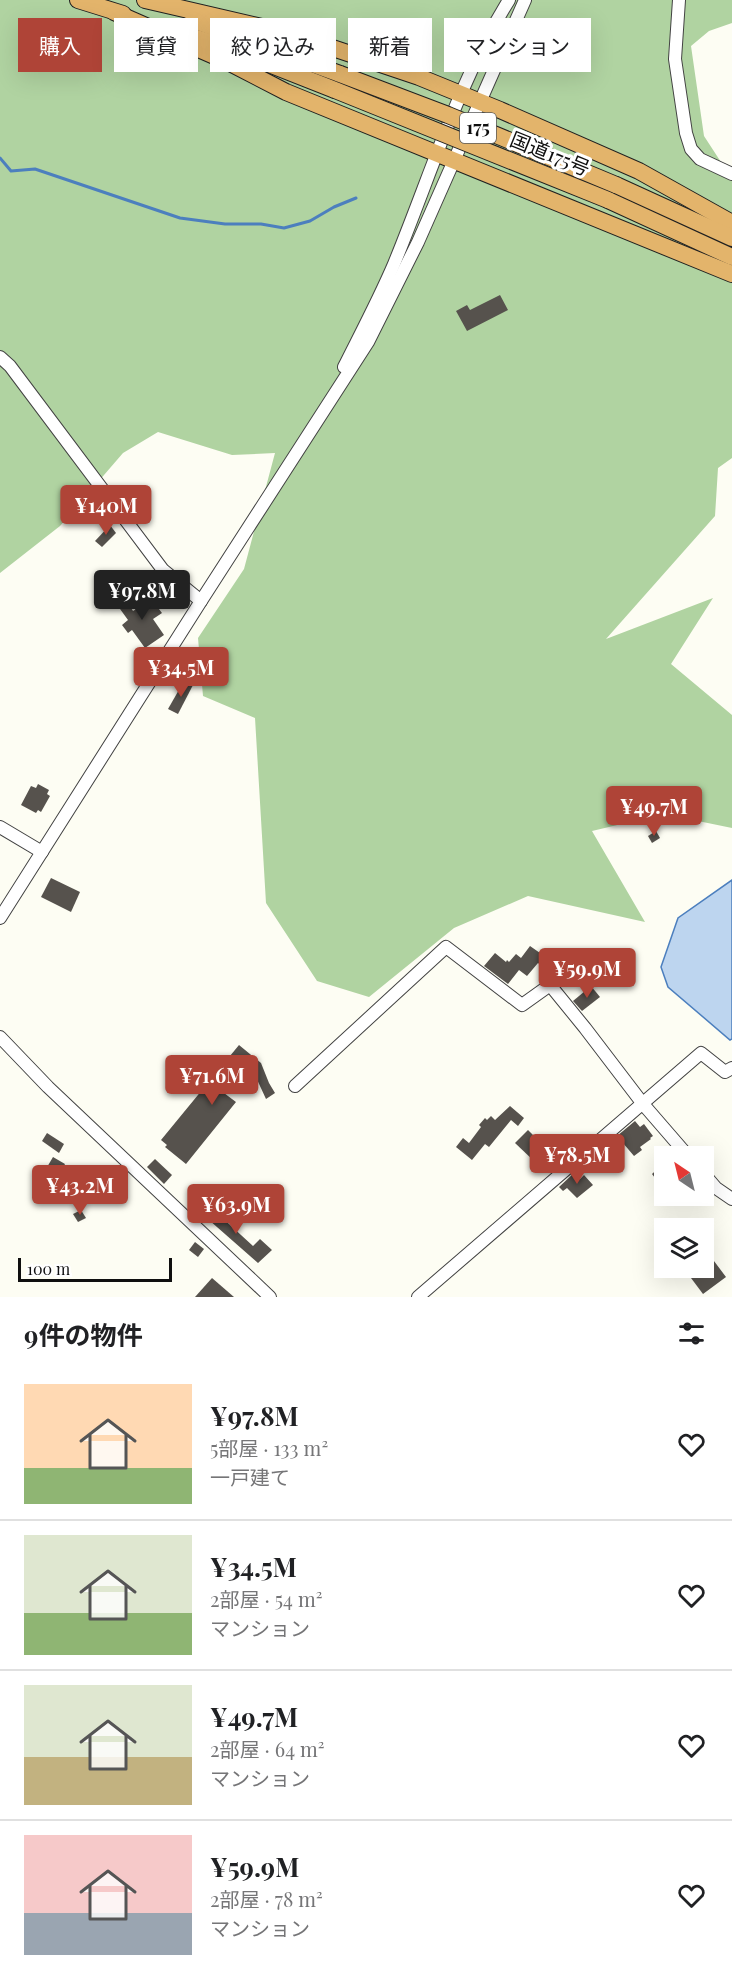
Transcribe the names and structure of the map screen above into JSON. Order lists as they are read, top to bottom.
{
  "streets": {
    "highway": ["175", "国道175号"]
  },
  "scale_bar": "100 m",
  "north": "top left",
  "page": {
    "chip": [
      "購入",
      "賃貸",
      "絞り込み",
      "新着",
      "マンション"
    ],
    "price": [
      "¥140M",
      "¥97.8M",
      "¥34.5M",
      "¥49.7M",
      "¥59.9M",
      "¥71.6M",
      "¥78.5M",
      "¥43.2M",
      "¥63.9M"
    ],
    "scale": "100 m",
    "heading": "9件の物件",
    "list": [
      {
        "name": "¥97.8M",
        "note": "5部屋 · 133 m² · 一戸建て"
      },
      {
        "name": "¥34.5M",
        "note": "2部屋 · 54 m² · マンション"
      },
      {
        "name": "¥49.7M",
        "note": "2部屋 · 64 m² · マンション"
      },
      {
        "name": "¥59.9M",
        "note": "2部屋 · 78 m² · マンション"
      }
    ]
  }
}
